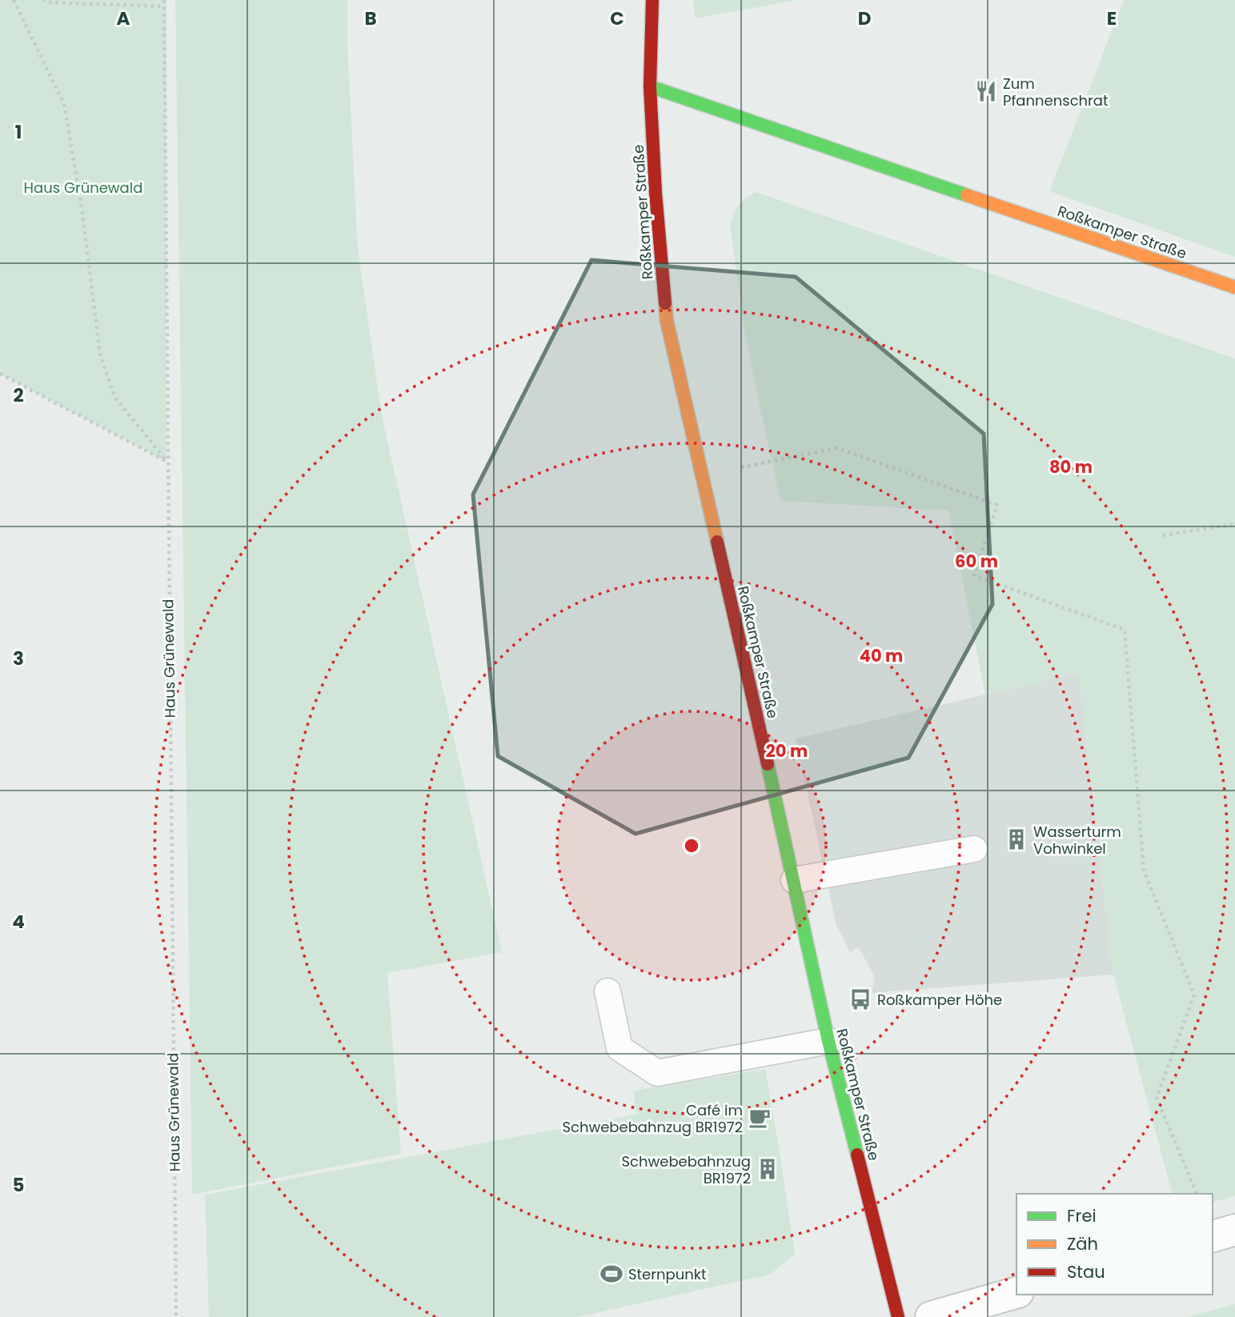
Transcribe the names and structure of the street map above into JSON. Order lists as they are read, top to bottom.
{
  "streets": {
    "street": ["Roßkamper Straße"],
    "path": ["Haus Grünewald"]
  },
  "parks": ["Haus Grünewald"],
  "places": {
    "restaurant": ["Zum Pfannenschrat"],
    "building": ["Wasserturm Vohwinkel", "Schwebebahnzug BR1972"],
    "bus stop": ["Roßkamper Höhe"],
    "cafe": ["Café im Schwebebahnzug BR1972"],
    "sports": ["Sternpunkt"]
  },
  "legend": ["Frei", "Zäh", "Stau"],
  "grid": {
    "columns": [
      "A",
      "B",
      "C",
      "D",
      "E"
    ],
    "rows": [
      "1",
      "2",
      "3",
      "4",
      "5"
    ]
  },
  "rings": [
    "80 m",
    "60 m",
    "40 m",
    "20 m"
  ]
}
